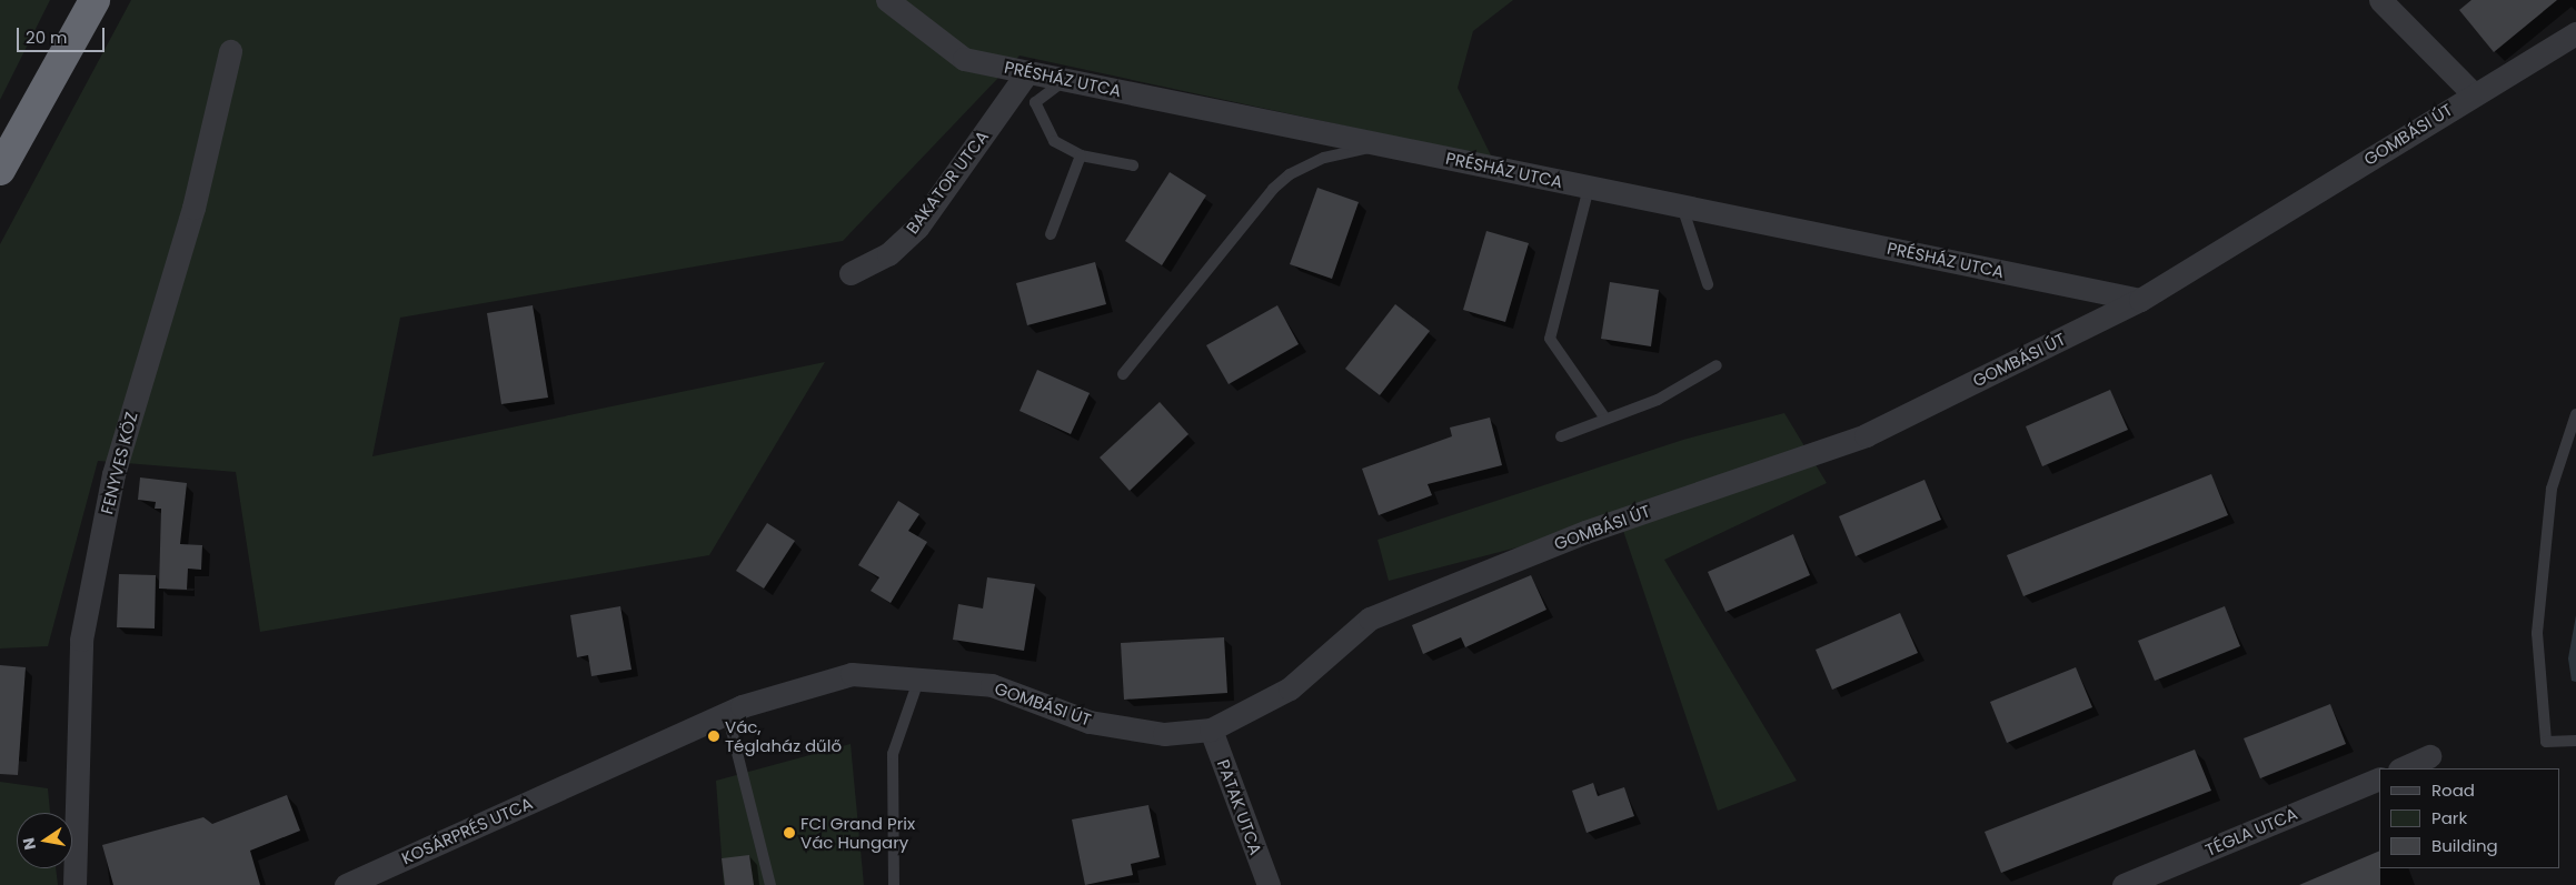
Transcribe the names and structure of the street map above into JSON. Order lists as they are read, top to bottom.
{
  "streets": {
    "street": [
      "PRÉSHÁZ UTCA",
      "GOMBÁSI ÚT",
      "BAKATOR UTCA",
      "FENYVES KÖZ",
      "PATAK UTCA",
      "KOSÁRPRÉS UTCA",
      "TÉGLA UTCA"
    ]
  },
  "crossings": [
    ["PRÉSHÁZ UTCA", "GOMBÁSI ÚT"],
    ["PRÉSHÁZ UTCA", "BAKATOR UTCA"],
    ["GOMBÁSI ÚT", "PATAK UTCA"],
    ["GOMBÁSI ÚT", "KOSÁRPRÉS UTCA"]
  ],
  "places": ["Vác, Téglaház dűlő", "FCI Grand Prix Vác Hungary"],
  "legend": ["Road", "Park", "Building"],
  "scale_bar": "20 m",
  "north": "left"
}
